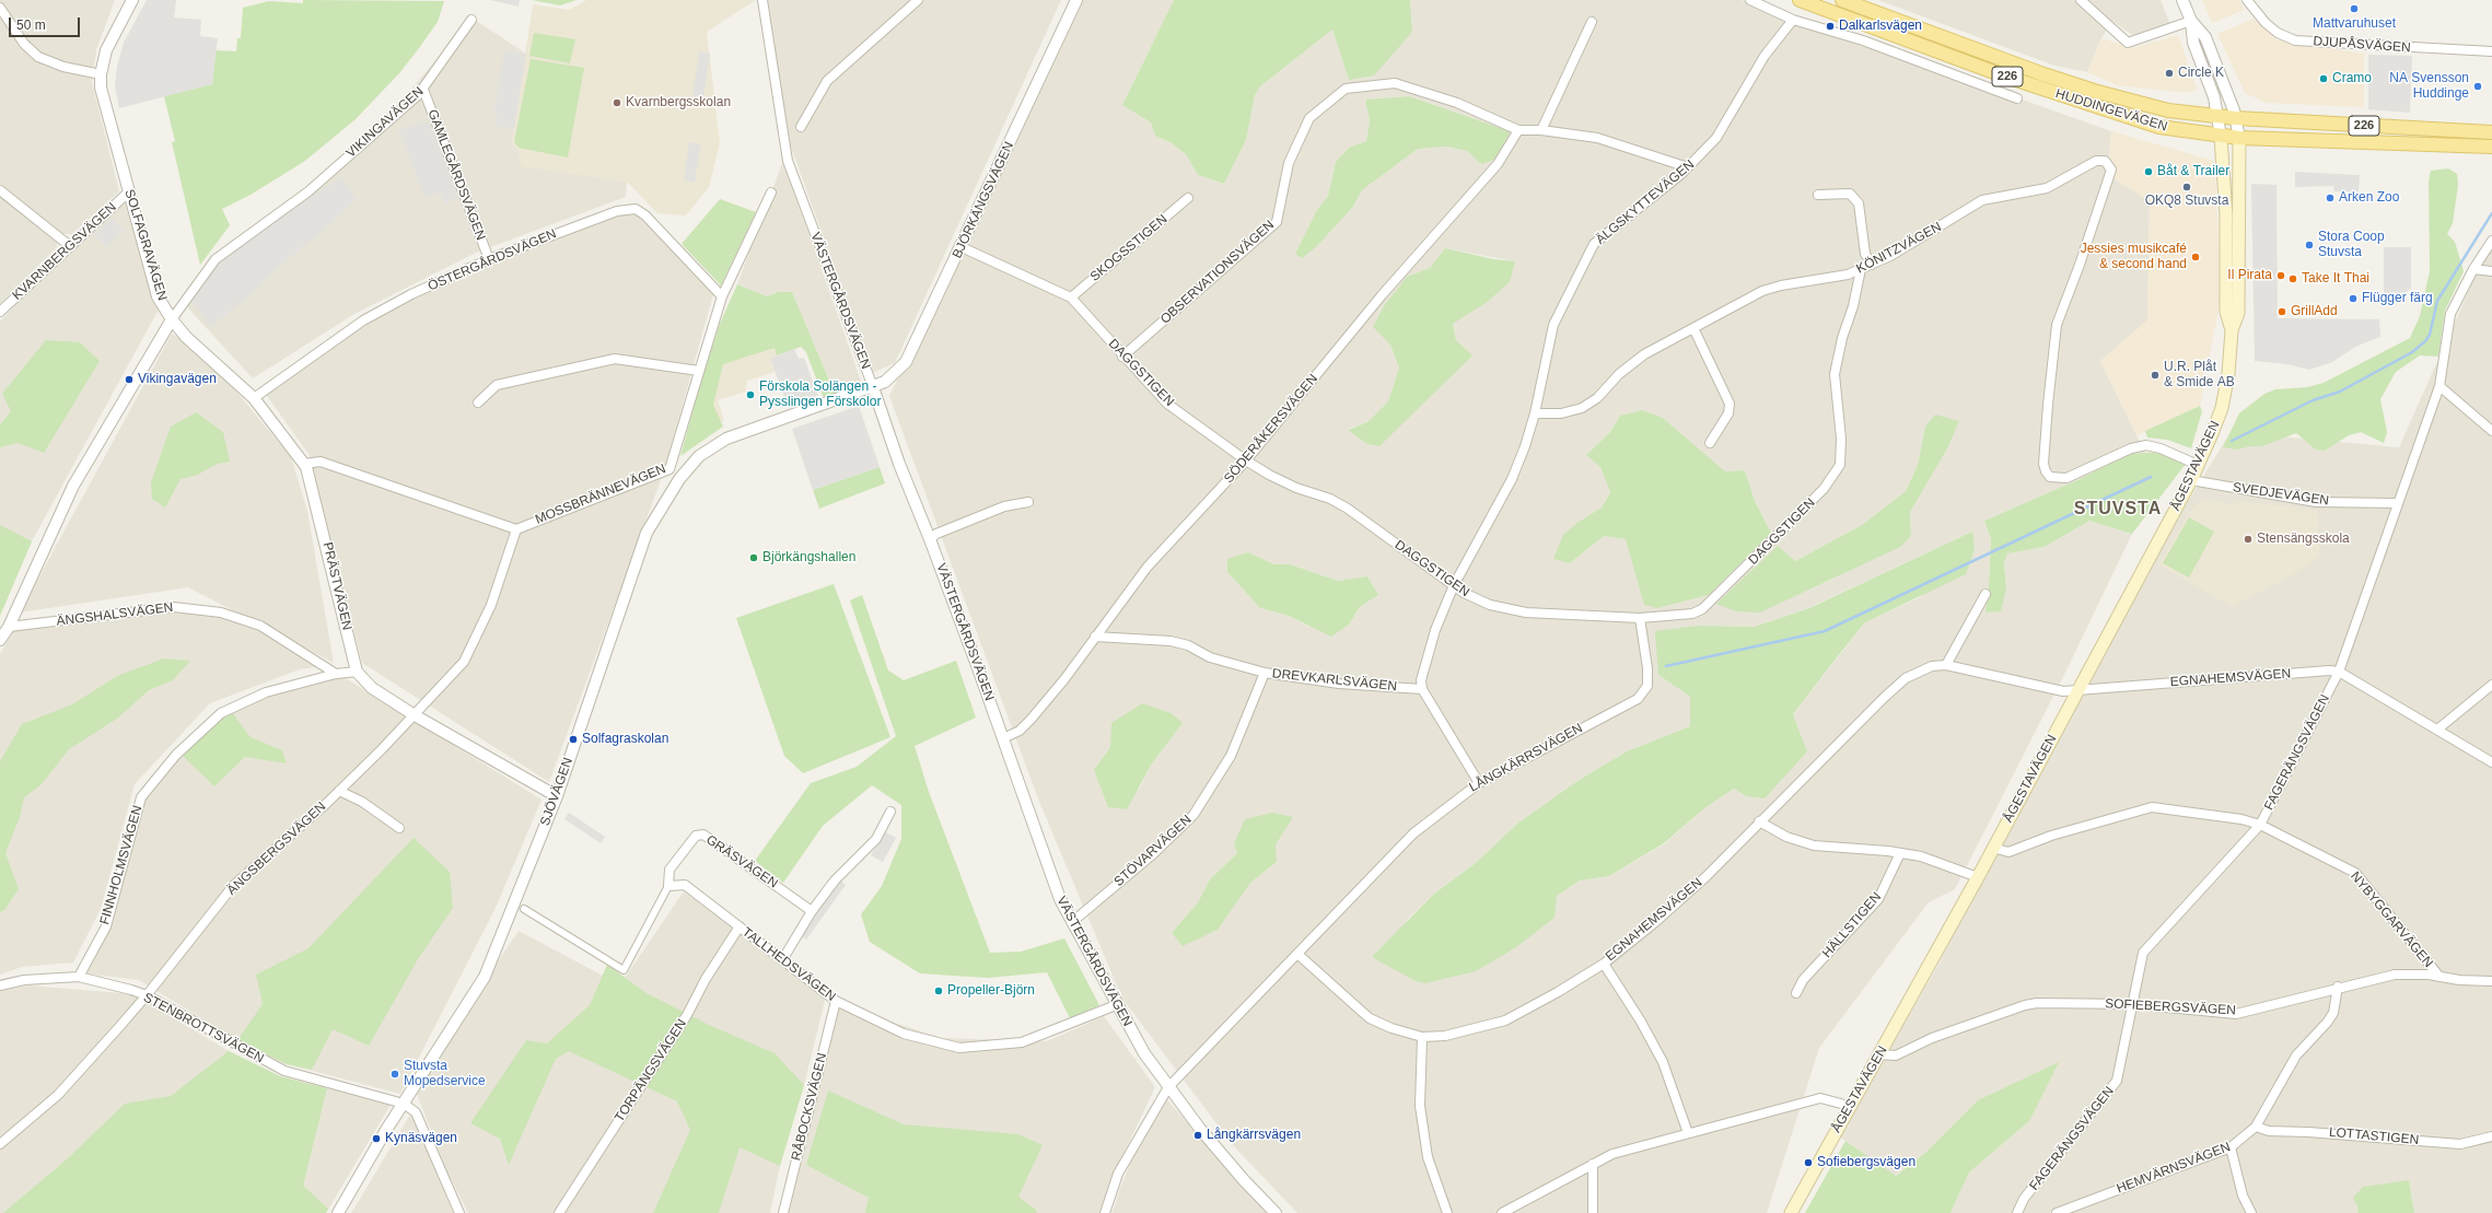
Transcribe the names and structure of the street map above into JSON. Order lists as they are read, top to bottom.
{
  "streets": {
    "main road": ["226", "HUDDINGEVÄGEN", "ÅGESTAVÄGEN"],
    "street": [
      "DJUPÅSVÄGEN",
      "VIKINGAVÄGEN",
      "GAMLEGÅRDSVÄGEN",
      "BJÖRKÄNGSVÄGEN",
      "ÄLGSKYTTEVÄGEN",
      "SOLFAGRAVÄGEN",
      "SKOGSSTIGEN",
      "KÖNITZVÄGEN",
      "KVARNBERGSVÄGEN",
      "ÖSTERGÅRDSVÄGEN",
      "OBSERVATIONSVÄGEN",
      "VÄSTERGÅRDSVÄGEN",
      "DAGGSTIGEN",
      "SÖDERÅKERSVÄGEN",
      "MOSSBRÄNNEVÄGEN",
      "SVEDJEVÄGEN",
      "PRÄSTVÄGEN",
      "ÄNGSHALSVÄGEN",
      "EGNAHEMSVÄGEN",
      "DREVKARLSVÄGEN",
      "FAGERÄNGSVÄGEN",
      "LÅNGKÄRRSVÄGEN",
      "SJÖVÄGEN",
      "ÄNGSBERGSVÄGEN",
      "STÖVARVÄGEN",
      "GRÄSVÄGEN",
      "FINNHOLMSVÄGEN",
      "NYBYGGARVÄGEN",
      "HÄLLSTIGEN",
      "TALLHEDSVÄGEN",
      "SOFIEBERGSVÄGEN",
      "STENBROTTSVÄGEN",
      "TORPÄNGSVÄGEN",
      "RÅBOCKSVÄGEN",
      "LOTTASTIGEN",
      "HEMVÄRNSVÄGEN"
    ]
  },
  "crossings": [
    ["HUDDINGEVÄGEN", "ÅGESTAVÄGEN"],
    ["VIKINGAVÄGEN", "GAMLEGÅRDSVÄGEN"],
    ["VIKINGAVÄGEN", "SOLFAGRAVÄGEN"],
    ["VIKINGAVÄGEN", "PRÄSTVÄGEN"],
    ["GAMLEGÅRDSVÄGEN", "ÖSTERGÅRDSVÄGEN"],
    ["BJÖRKÄNGSVÄGEN", "VÄSTERGÅRDSVÄGEN"],
    ["BJÖRKÄNGSVÄGEN", "DAGGSTIGEN"],
    ["BJÖRKÄNGSVÄGEN", "SJÖVÄGEN"],
    ["ÄLGSKYTTEVÄGEN", "KÖNITZVÄGEN"],
    ["ÄLGSKYTTEVÄGEN", "DAGGSTIGEN"],
    ["ÄLGSKYTTEVÄGEN", "DREVKARLSVÄGEN"],
    ["SOLFAGRAVÄGEN", "KVARNBERGSVÄGEN"],
    ["SOLFAGRAVÄGEN", "PRÄSTVÄGEN"],
    ["SKOGSSTIGEN", "DAGGSTIGEN"],
    ["KÖNITZVÄGEN", "DAGGSTIGEN"],
    ["KÖNITZVÄGEN", "ÅGESTAVÄGEN"],
    ["ÖSTERGÅRDSVÄGEN", "MOSSBRÄNNEVÄGEN"],
    ["ÖSTERGÅRDSVÄGEN", "PRÄSTVÄGEN"],
    ["OBSERVATIONSVÄGEN", "DAGGSTIGEN"],
    ["OBSERVATIONSVÄGEN", "SÖDERÅKERSVÄGEN"],
    ["VÄSTERGÅRDSVÄGEN", "SÖDERÅKERSVÄGEN"],
    ["VÄSTERGÅRDSVÄGEN", "LÅNGKÄRRSVÄGEN"],
    ["VÄSTERGÅRDSVÄGEN", "SJÖVÄGEN"],
    ["VÄSTERGÅRDSVÄGEN", "STÖVARVÄGEN"],
    ["VÄSTERGÅRDSVÄGEN", "TALLHEDSVÄGEN"],
    ["DAGGSTIGEN", "SÖDERÅKERSVÄGEN"],
    ["DAGGSTIGEN", "LÅNGKÄRRSVÄGEN"],
    ["SÖDERÅKERSVÄGEN", "DREVKARLSVÄGEN"],
    ["ÅGESTAVÄGEN", "SVEDJEVÄGEN"],
    ["ÅGESTAVÄGEN", "EGNAHEMSVÄGEN"],
    ["ÅGESTAVÄGEN", "NYBYGGARVÄGEN"],
    ["ÅGESTAVÄGEN", "SOFIEBERGSVÄGEN"],
    ["MOSSBRÄNNEVÄGEN", "ÄNGSBERGSVÄGEN"],
    ["SVEDJEVÄGEN", "FAGERÄNGSVÄGEN"],
    ["PRÄSTVÄGEN", "SJÖVÄGEN"],
    ["PRÄSTVÄGEN", "ÄNGSBERGSVÄGEN"],
    ["PRÄSTVÄGEN", "FINNHOLMSVÄGEN"],
    ["ÄNGSHALSVÄGEN", "FINNHOLMSVÄGEN"],
    ["EGNAHEMSVÄGEN", "FAGERÄNGSVÄGEN"],
    ["EGNAHEMSVÄGEN", "LÅNGKÄRRSVÄGEN"],
    ["DREVKARLSVÄGEN", "STÖVARVÄGEN"],
    ["FAGERÄNGSVÄGEN", "NYBYGGARVÄGEN"],
    ["FAGERÄNGSVÄGEN", "SOFIEBERGSVÄGEN"],
    ["SJÖVÄGEN", "STENBROTTSVÄGEN"],
    ["ÄNGSBERGSVÄGEN", "STENBROTTSVÄGEN"],
    ["GRÄSVÄGEN", "TALLHEDSVÄGEN"],
    ["FINNHOLMSVÄGEN", "STENBROTTSVÄGEN"],
    ["NYBYGGARVÄGEN", "SOFIEBERGSVÄGEN"],
    ["TALLHEDSVÄGEN", "TORPÄNGSVÄGEN"],
    ["TALLHEDSVÄGEN", "RÅBOCKSVÄGEN"],
    ["SOFIEBERGSVÄGEN", "HEMVÄRNSVÄGEN"],
    ["LOTTASTIGEN", "HEMVÄRNSVÄGEN"]
  ],
  "districts": ["STUVSTA"],
  "places": [
    "Mattvaruhuset",
    "Dalkarlsvägen",
    "Circle K",
    "Cramo",
    "NA Svensson Huddinge",
    "Kvarnbergsskolan",
    "Båt & Trailer",
    "OKQ8 Stuvsta",
    "Arken Zoo",
    "Stora Coop Stuvsta",
    "Jessies musikcafé & second hand",
    "Il Pirata",
    "Take It Thai",
    "Flügger färg",
    "GrillAdd",
    "U.R. Plåt & Smide AB",
    "Vikingavägen",
    "Förskola Solängen - Pysslingen Förskolor",
    "Stensängsskola",
    "Björkängshallen",
    "Solfagraskolan",
    "Propeller-Björn",
    "Stuvsta Mopedservice",
    "Långkärrsvägen",
    "Kynäsvägen",
    "Sofiebergsvägen"
  ],
  "scale_bar": "50 m"
}
